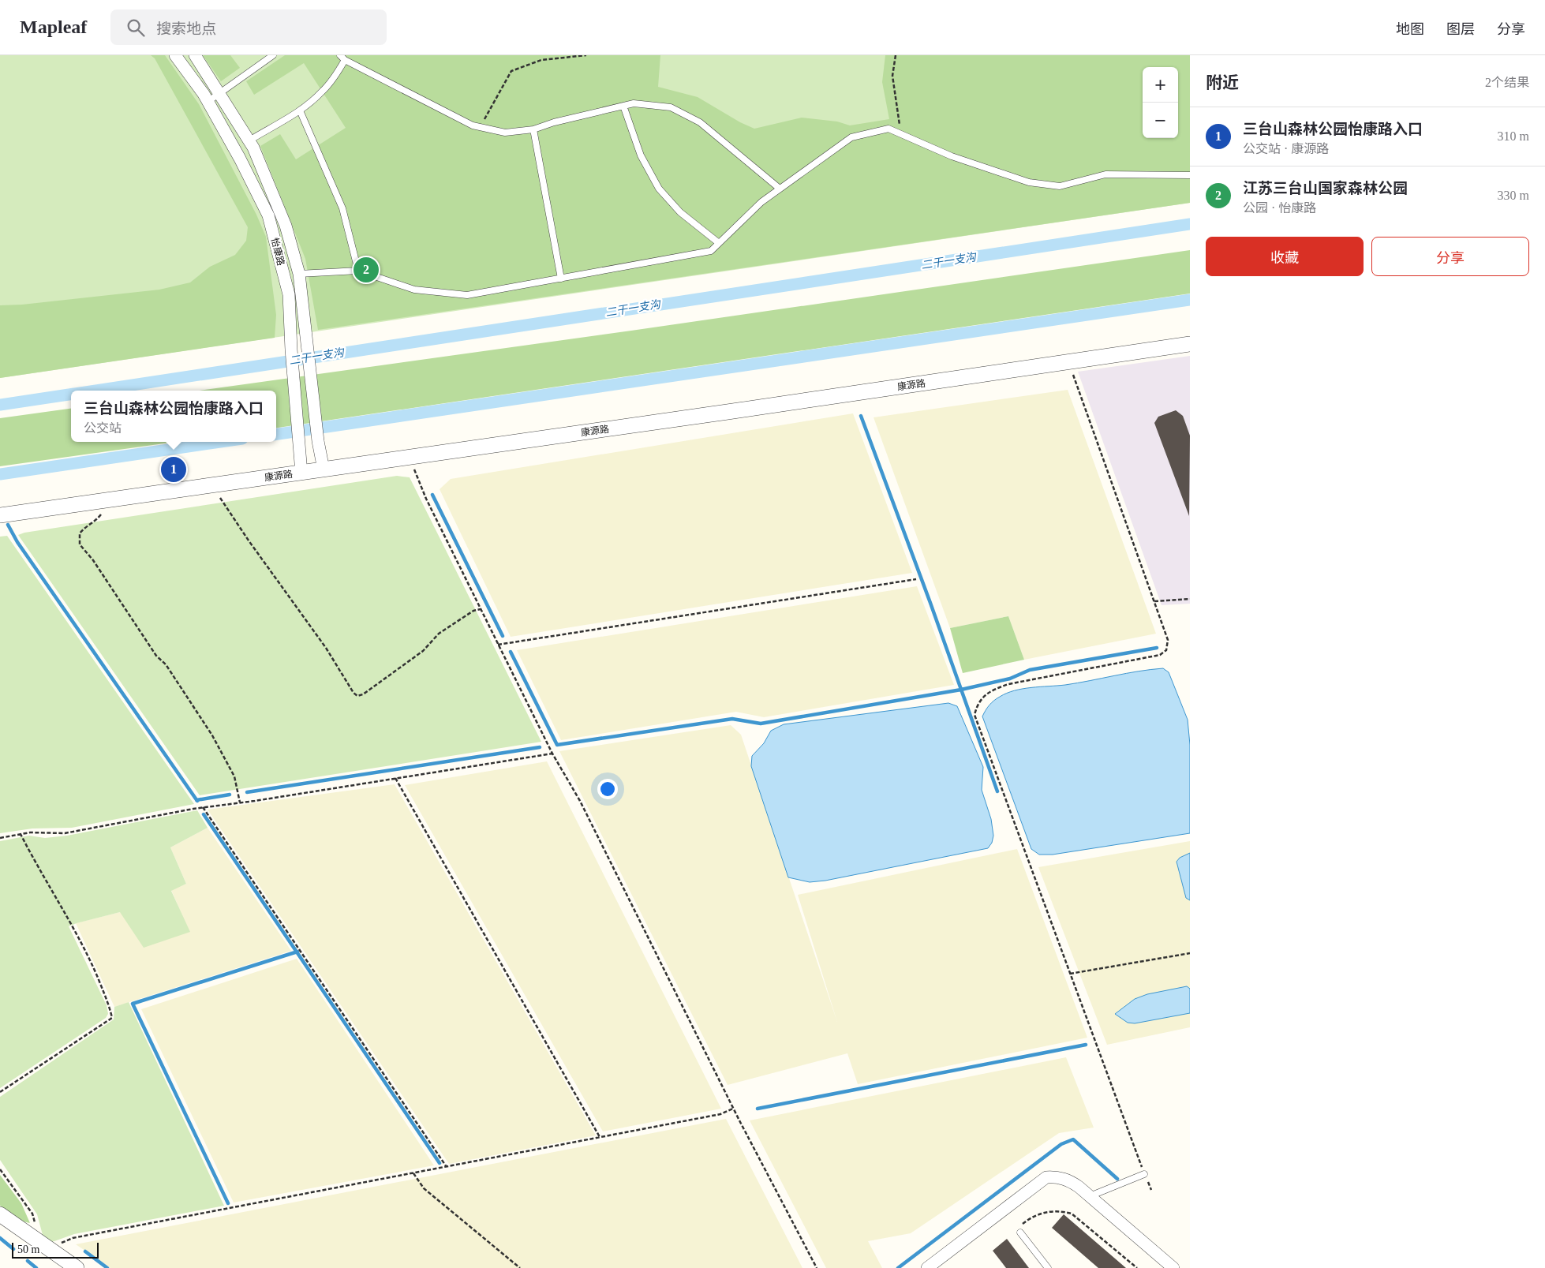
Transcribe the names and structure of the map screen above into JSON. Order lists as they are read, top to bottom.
{
  "streets": {
    "street": ["怡康路", "康源路"]
  },
  "crossings": [
    ["怡康路", "康源路"]
  ],
  "water": ["二干一支沟"],
  "scale_bar": "50 m",
  "page": {
    "header": "Mapleaf",
    "search": "搜索地点",
    "nav": ["地图", "图层", "分享"],
    "heading": ["附近", "2个结果"],
    "map_buttons": ["+", "−"],
    "list": [
      {
        "mark": "1",
        "name": "三台山森林公园怡康路入口",
        "note": "公交站 · 康源路",
        "value": "310 m"
      },
      {
        "mark": "2",
        "name": "江苏三台山国家森林公园",
        "note": "公园 · 怡康路",
        "value": "330 m"
      }
    ],
    "buttons": ["收藏", "分享"],
    "pins": ["2", "1"],
    "popup": ["三台山森林公园怡康路入口", "公交站"],
    "scale": "50 m"
  }
}
